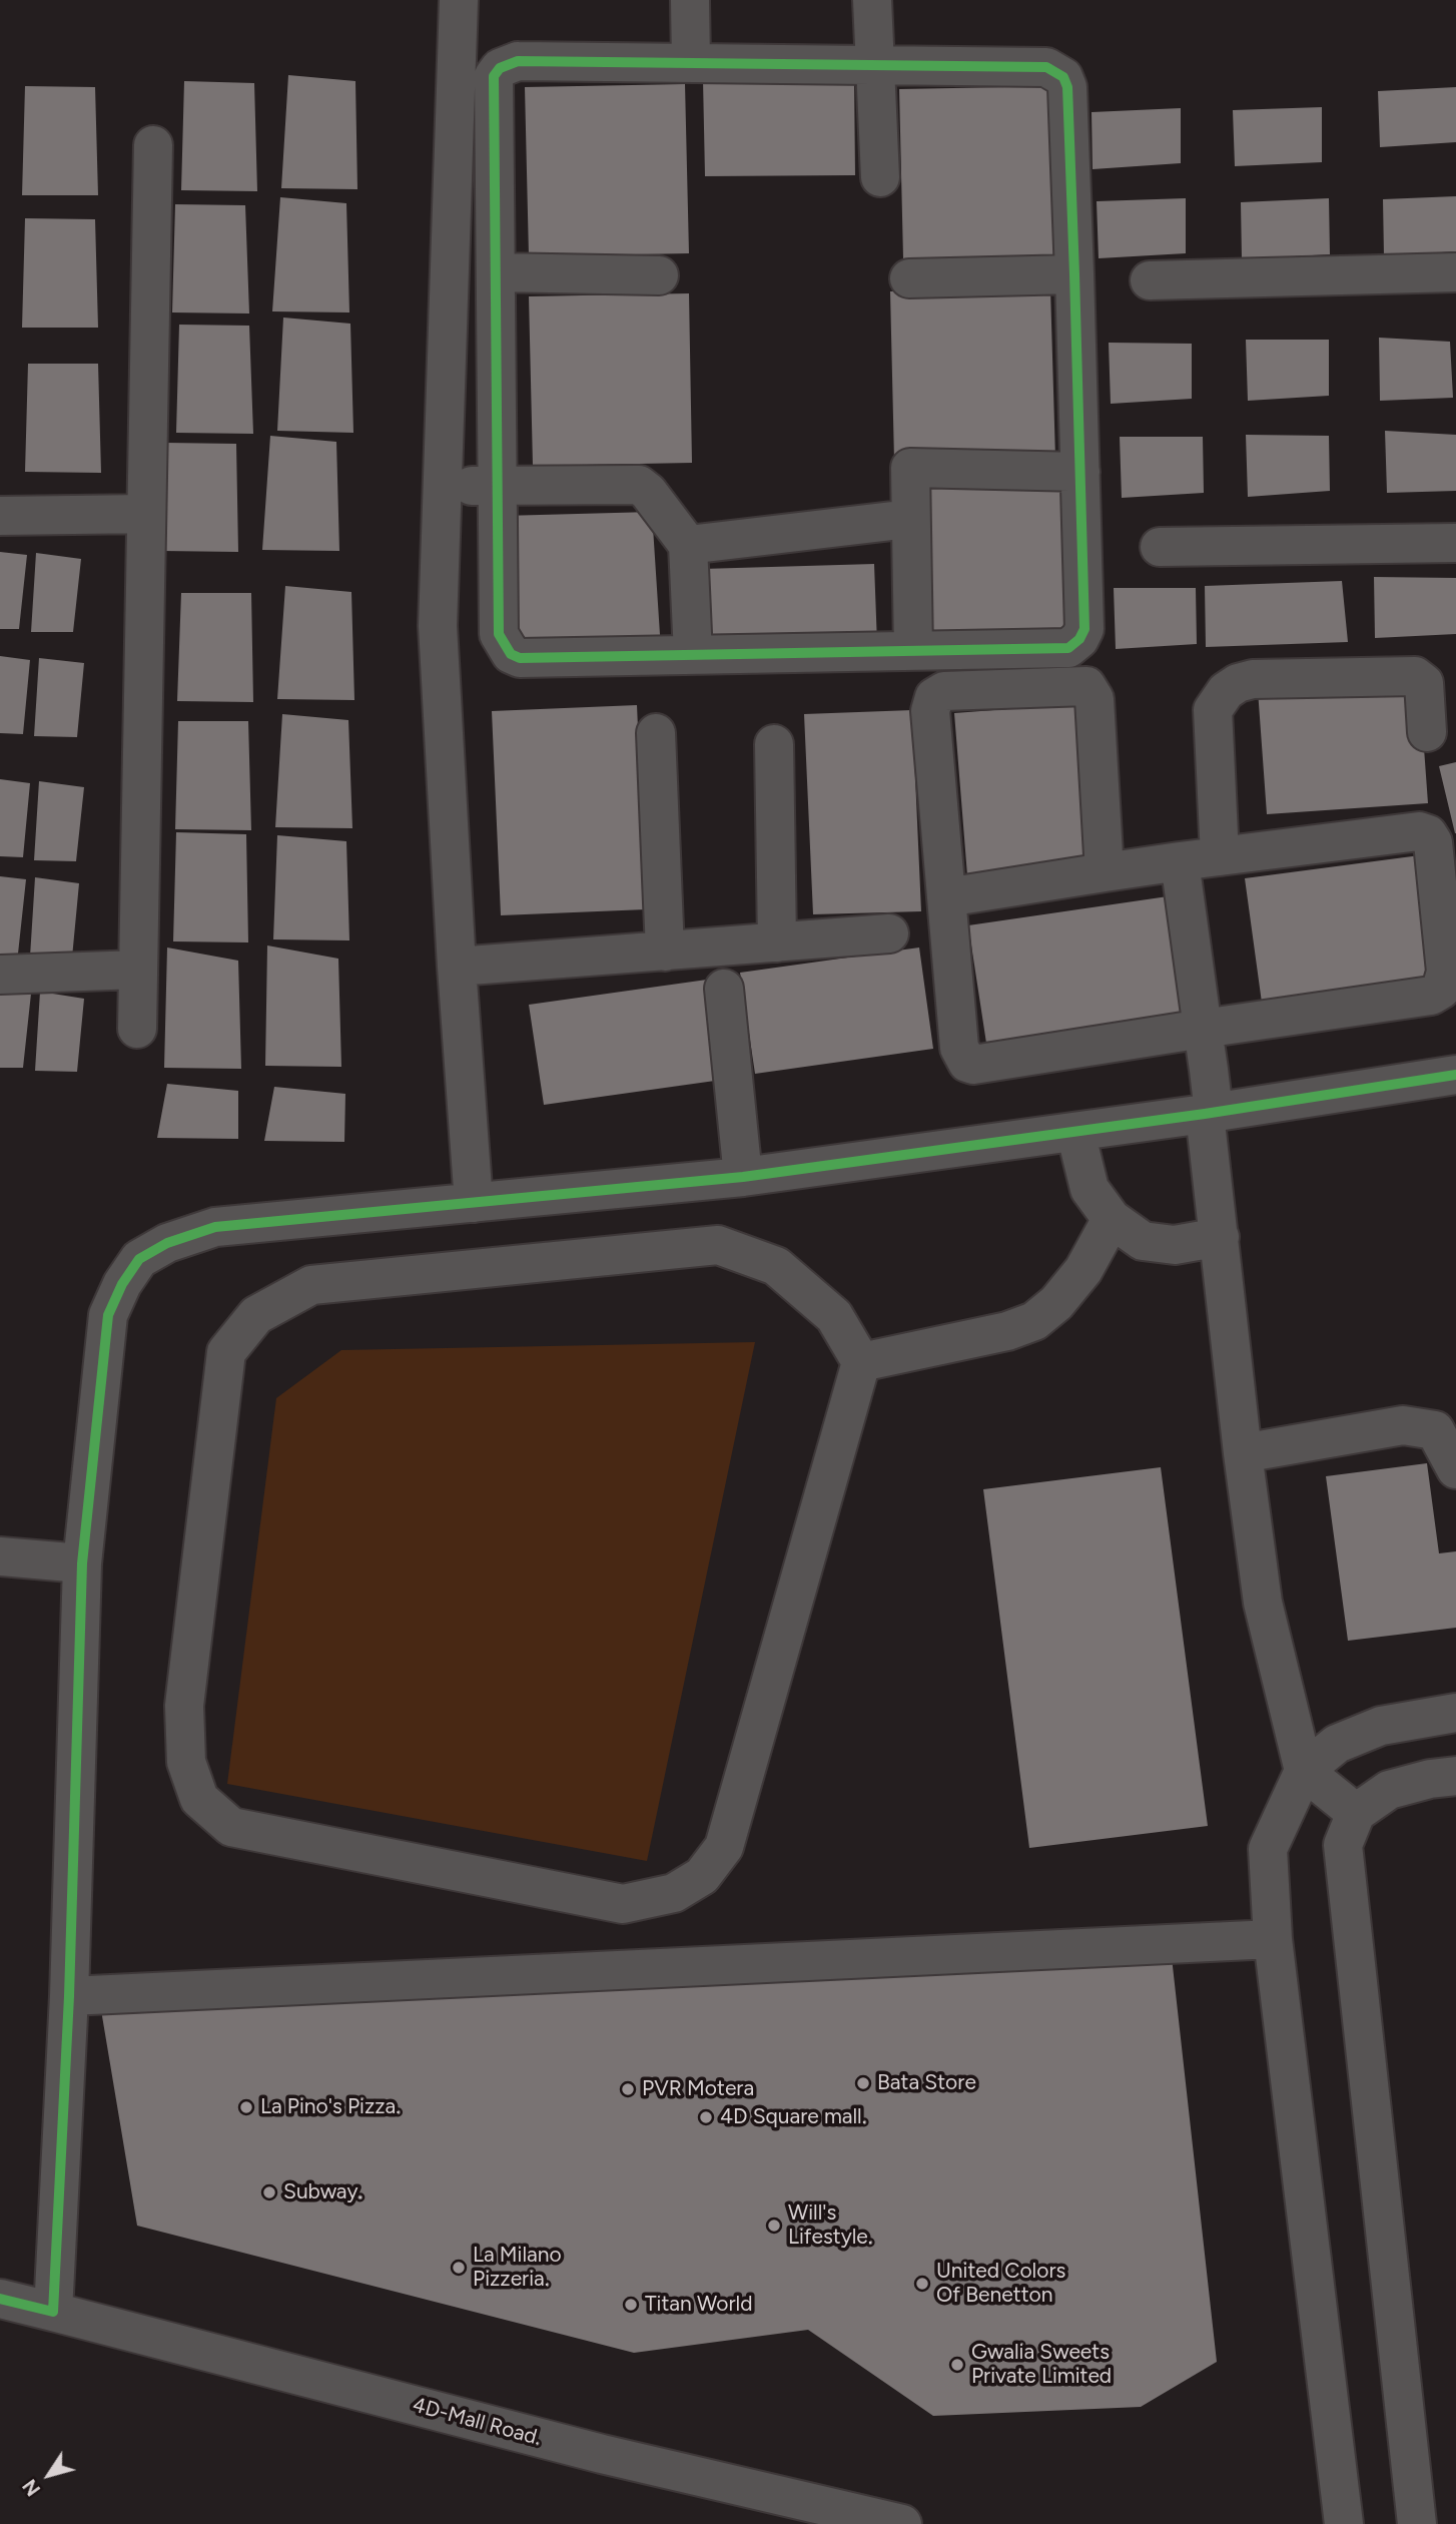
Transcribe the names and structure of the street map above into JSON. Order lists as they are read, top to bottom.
{
  "streets": {
    "street": ["4D-Mall Road."]
  },
  "places": [
    "Bata Store",
    "PVR Motera",
    "La Pino's Pizza.",
    "4D Square mall.",
    "Subway.",
    "Will's Lifestyle.",
    "La Milano Pizzeria.",
    "United Colors Of Benetton",
    "Titan World",
    "Gwalia Sweets Private Limited"
  ],
  "north": "bottom left"
}
